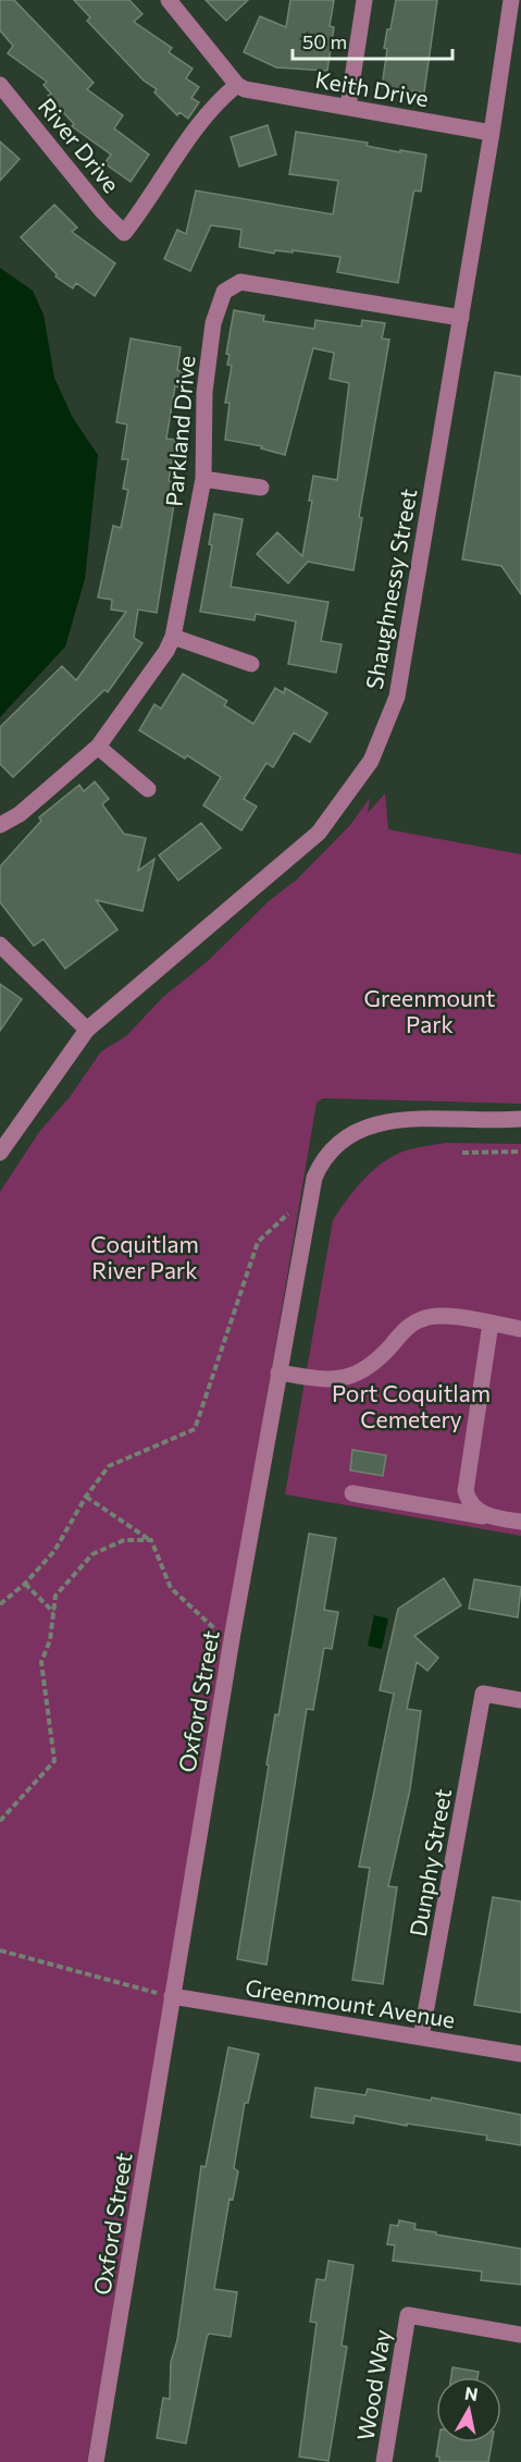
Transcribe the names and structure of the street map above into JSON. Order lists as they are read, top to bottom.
{
  "streets": {
    "street": [
      "Keith Drive",
      "River Drive",
      "Parkland Drive",
      "Shaughnessy Street",
      "Oxford Street",
      "Dunphy Street",
      "Greenmount Avenue",
      "Wood Way"
    ]
  },
  "crossings": [
    ["Keith Drive", "River Drive"],
    ["Keith Drive", "Shaughnessy Street"],
    ["Parkland Drive", "Shaughnessy Street"],
    ["Oxford Street", "Greenmount Avenue"],
    ["Dunphy Street", "Greenmount Avenue"]
  ],
  "parks": ["Greenmount Park", "Coquitlam River Park", "Port Coquitlam Cemetery"],
  "scale_bar": "50 m",
  "north": "top"
}
